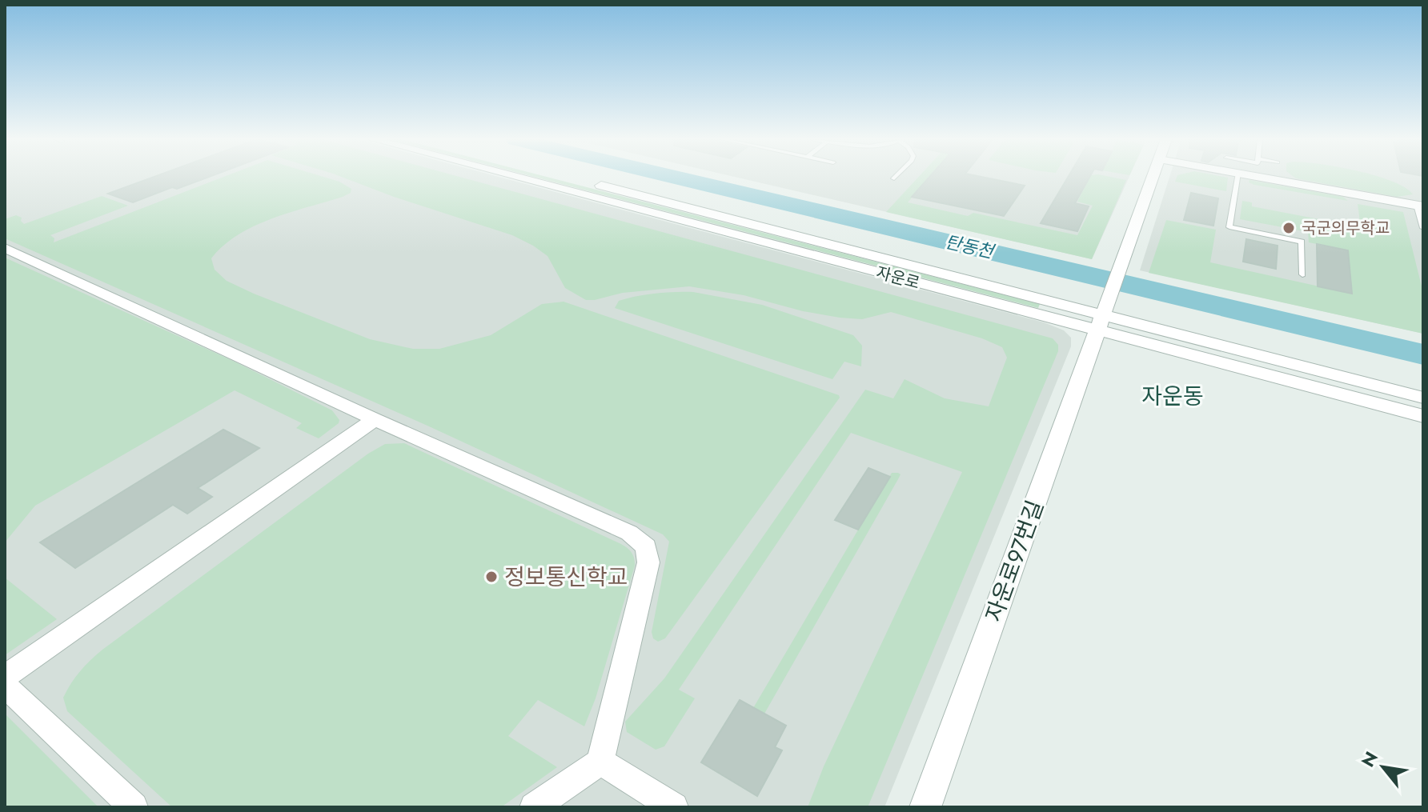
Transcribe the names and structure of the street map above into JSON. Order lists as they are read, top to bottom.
{
  "streets": {
    "street": ["자운로", "자운로97번길"]
  },
  "crossings": [
    ["자운로", "자운로97번길"]
  ],
  "districts": ["자운동"],
  "water": ["탄동천"],
  "places": ["국군의무학교", "정보통신학교"],
  "north": "top left"
}
